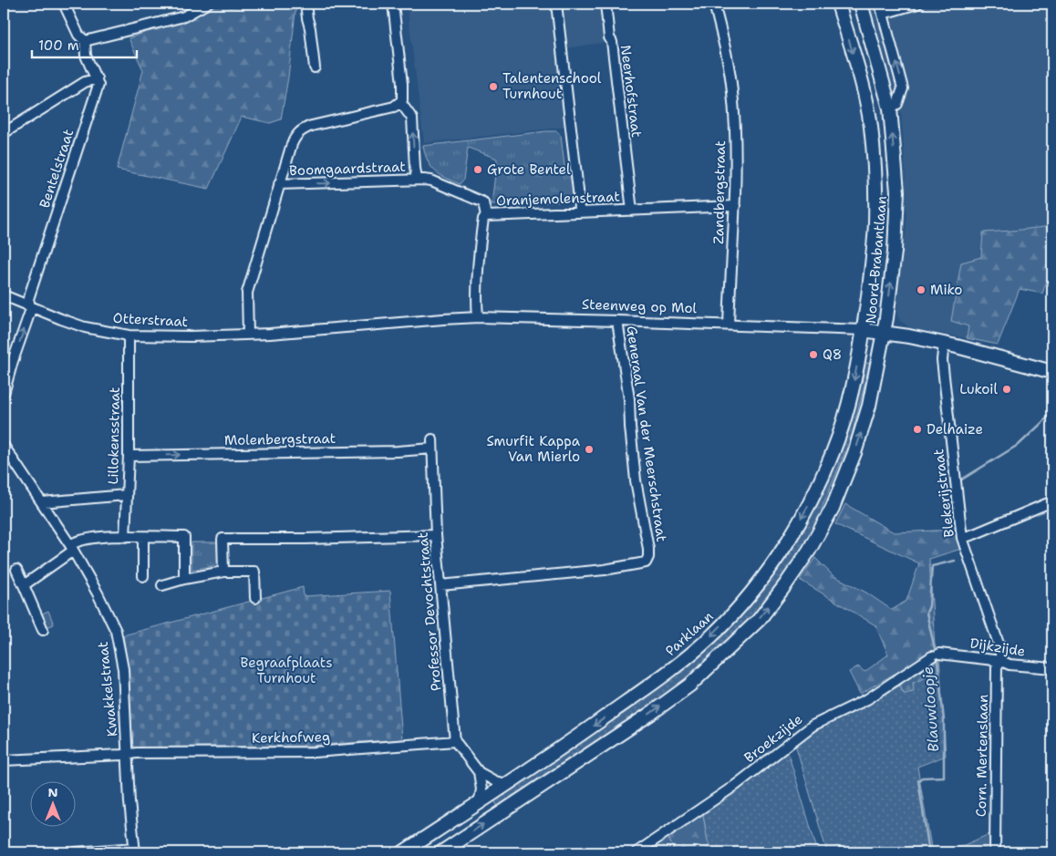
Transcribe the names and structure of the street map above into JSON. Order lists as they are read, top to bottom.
{
  "streets": {
    "main road": ["Noord-Brabantlaan", "Steenweg op Mol", "Parklaan"],
    "street": [
      "Neerhofstraat",
      "Bentelstraat",
      "Boomgaardstraat",
      "Zandbergstraat",
      "Oranjemolenstraat",
      "Otterstraat",
      "Generaal Van der Meerschstraat",
      "Lillokensstraat",
      "Molenbergstraat",
      "Blekerijstraat",
      "Professor Devochtstraat",
      "Dijkzijde",
      "Kwakkelstraat",
      "Kerkhofweg",
      "Broekzijde",
      "Corn. Mertenslaan"
    ]
  },
  "crossings": [
    ["Neerhofstraat", "Oranjemolenstraat"],
    ["Bentelstraat", "Otterstraat"],
    ["Boomgaardstraat", "Oranjemolenstraat"],
    ["Boomgaardstraat", "Steenweg op Mol"],
    ["Boomgaardstraat", "Otterstraat"],
    ["Zandbergstraat", "Oranjemolenstraat"],
    ["Zandbergstraat", "Steenweg op Mol"],
    ["Oranjemolenstraat", "Steenweg op Mol"],
    ["Noord-Brabantlaan", "Steenweg op Mol"],
    ["Noord-Brabantlaan", "Parklaan"],
    ["Steenweg op Mol", "Otterstraat"],
    ["Steenweg op Mol", "Generaal Van der Meerschstraat"],
    ["Steenweg op Mol", "Blekerijstraat"],
    ["Steenweg op Mol", "Parklaan"],
    ["Otterstraat", "Lillokensstraat"],
    ["Generaal Van der Meerschstraat", "Professor Devochtstraat"],
    ["Lillokensstraat", "Molenbergstraat"],
    ["Molenbergstraat", "Professor Devochtstraat"],
    ["Blekerijstraat", "Dijkzijde"],
    ["Blekerijstraat", "Corn. Mertenslaan"],
    ["Professor Devochtstraat", "Kerkhofweg"],
    ["Dijkzijde", "Broekzijde"],
    ["Dijkzijde", "Corn. Mertenslaan"],
    ["Kwakkelstraat", "Kerkhofweg"]
  ],
  "one_way": ["Molenbergstraat"],
  "water": ["Blauwloopje"],
  "parks": ["Begraafplaats Turnhout"],
  "places": [
    "Talentenschool Turnhout",
    "Grote Bentel",
    "Miko",
    "Q8",
    "Lukoil",
    "Delhaize",
    "Smurfit Kappa Van Mierlo"
  ],
  "scale_bar": "100 m",
  "north": "top"
}
